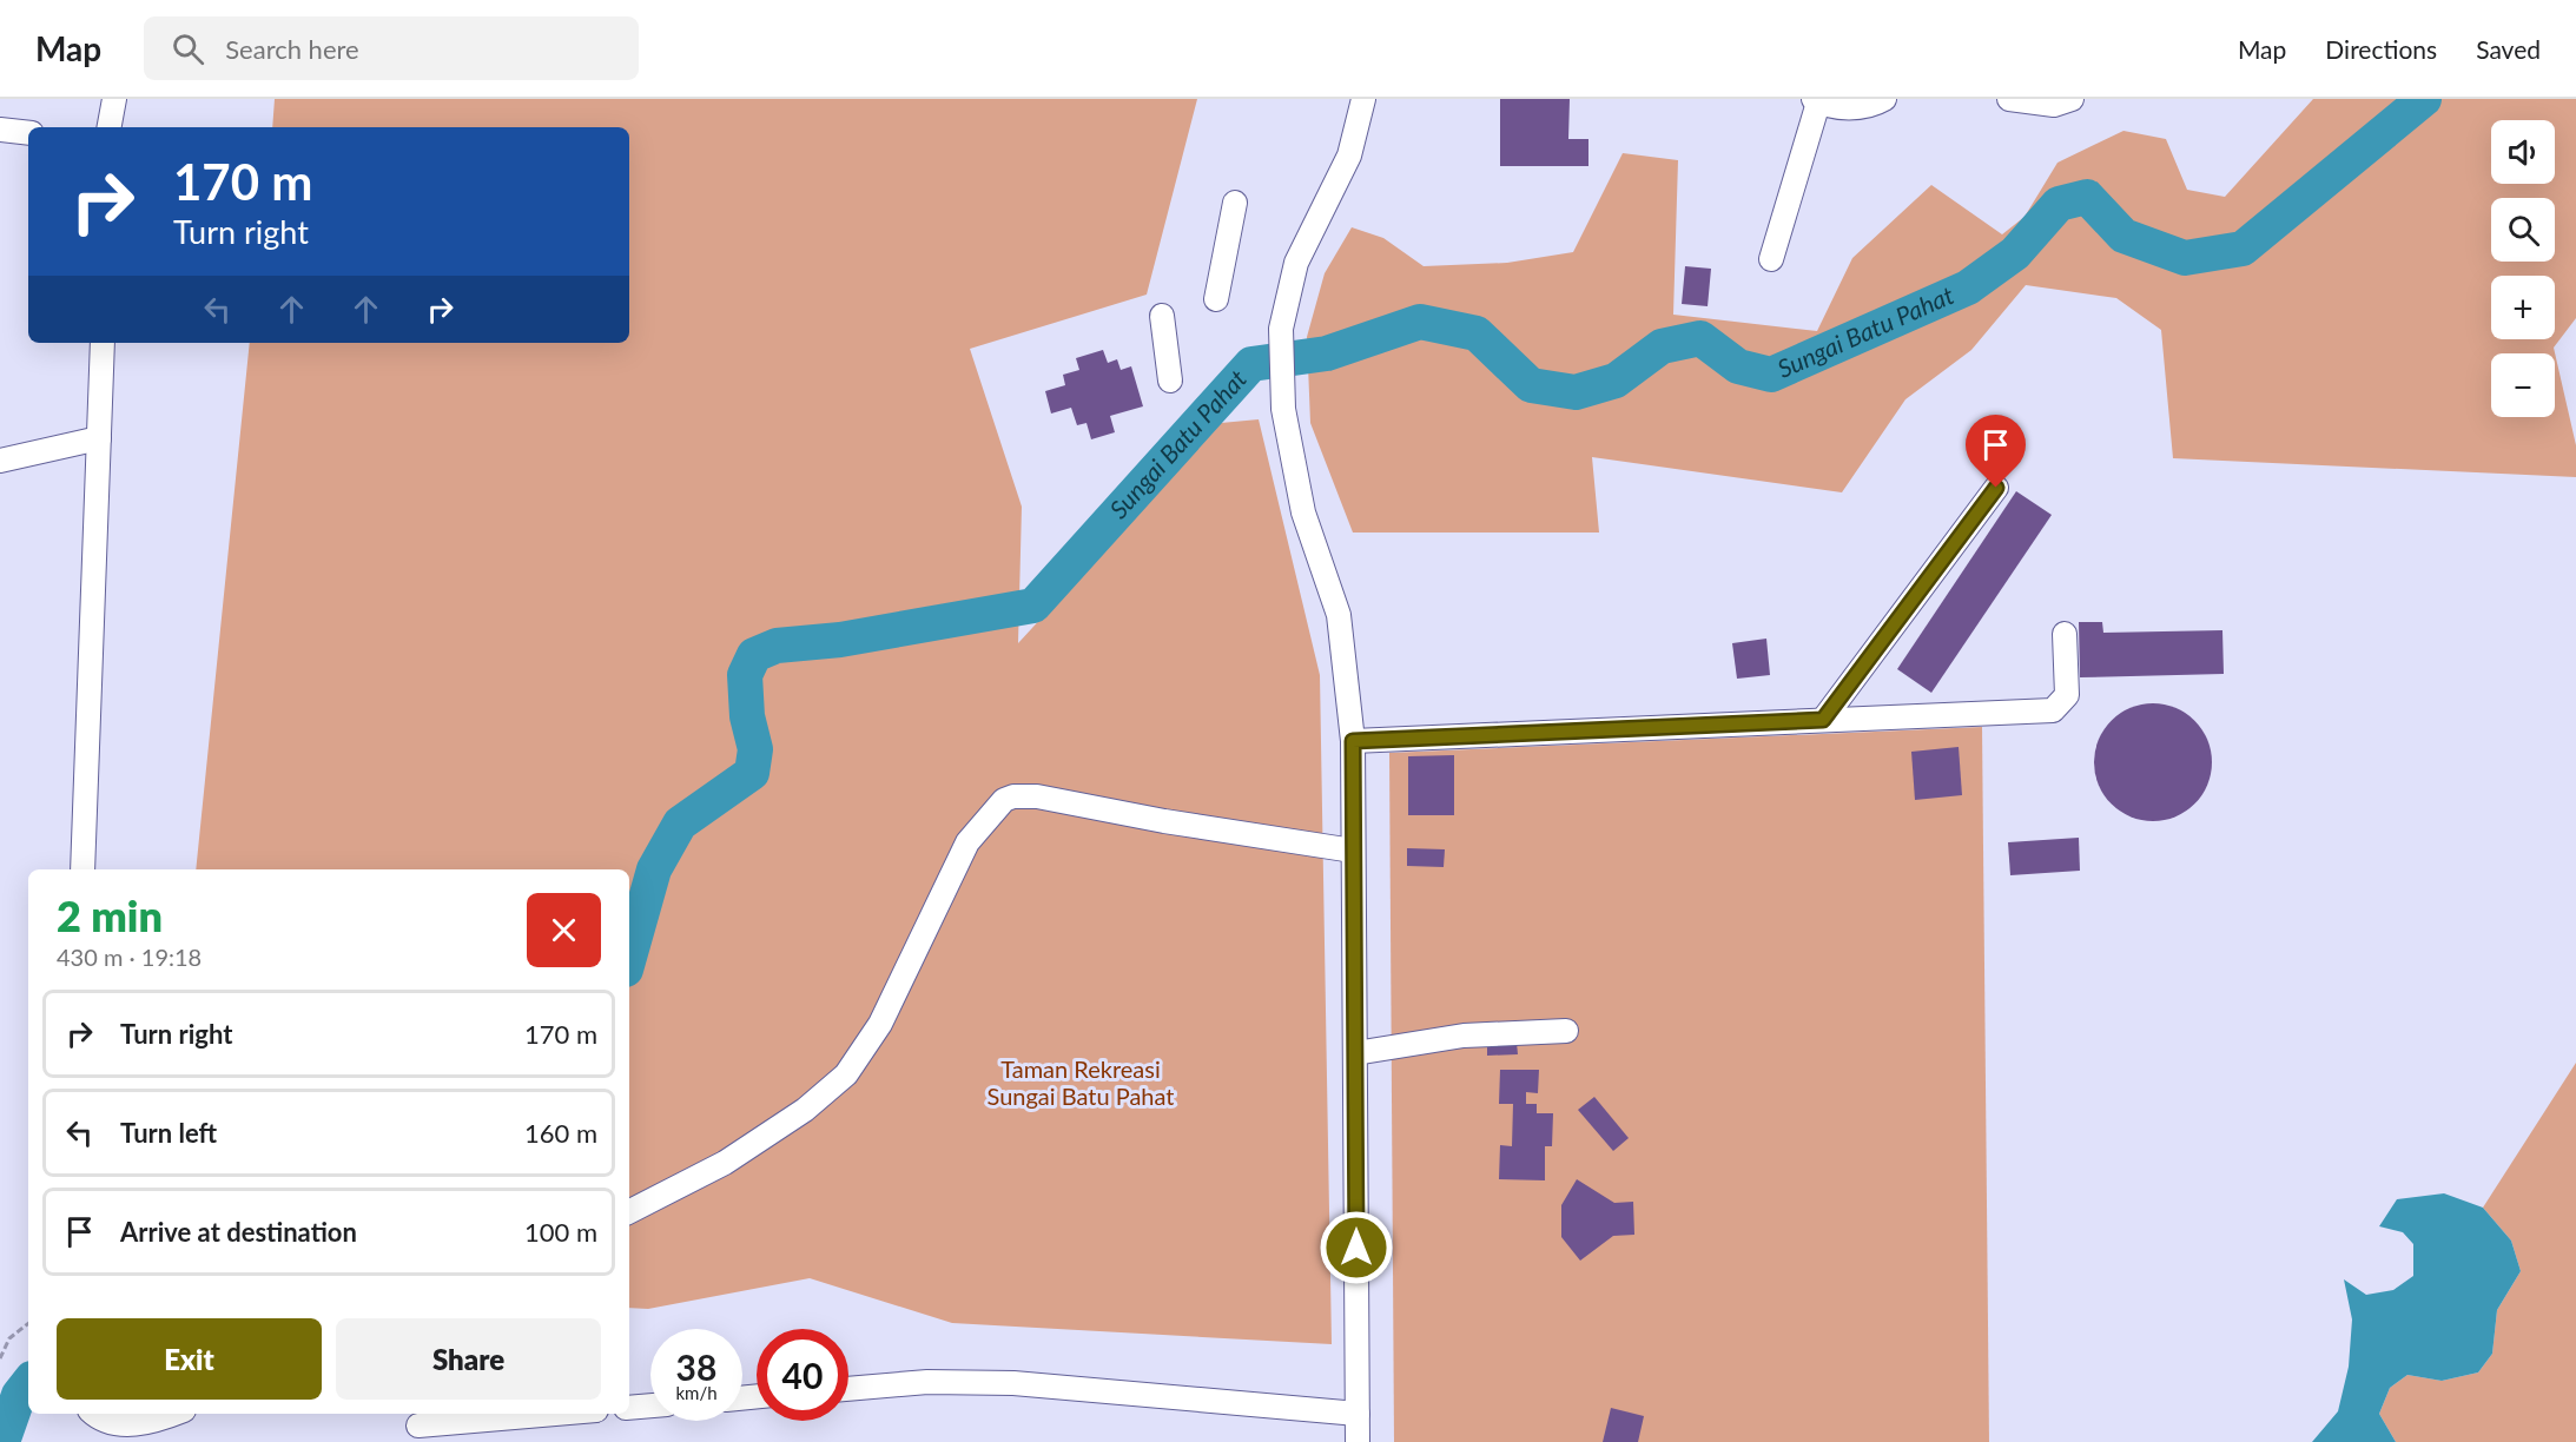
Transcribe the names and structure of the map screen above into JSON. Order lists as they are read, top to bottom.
{
  "water": ["Sungai Batu Pahat"],
  "parks": ["Taman Rekreasi Sungai Batu Pahat"],
  "page": {
    "header": "Map",
    "search": "Search here",
    "nav": ["Map", "Directions", "Saved"],
    "map_buttons": ["+", "−"],
    "turn": ["170 m", "Turn right"],
    "heading": ["2 min", "430 m · 19:18"],
    "list": [
      {
        "name": "Turn right",
        "value": "170 m"
      },
      {
        "name": "Turn left",
        "value": "160 m"
      },
      {
        "name": "Arrive at destination",
        "value": "100 m"
      }
    ],
    "buttons": ["Exit", "Share"],
    "speed": "38 km/h",
    "limit": "40"
  }
}
